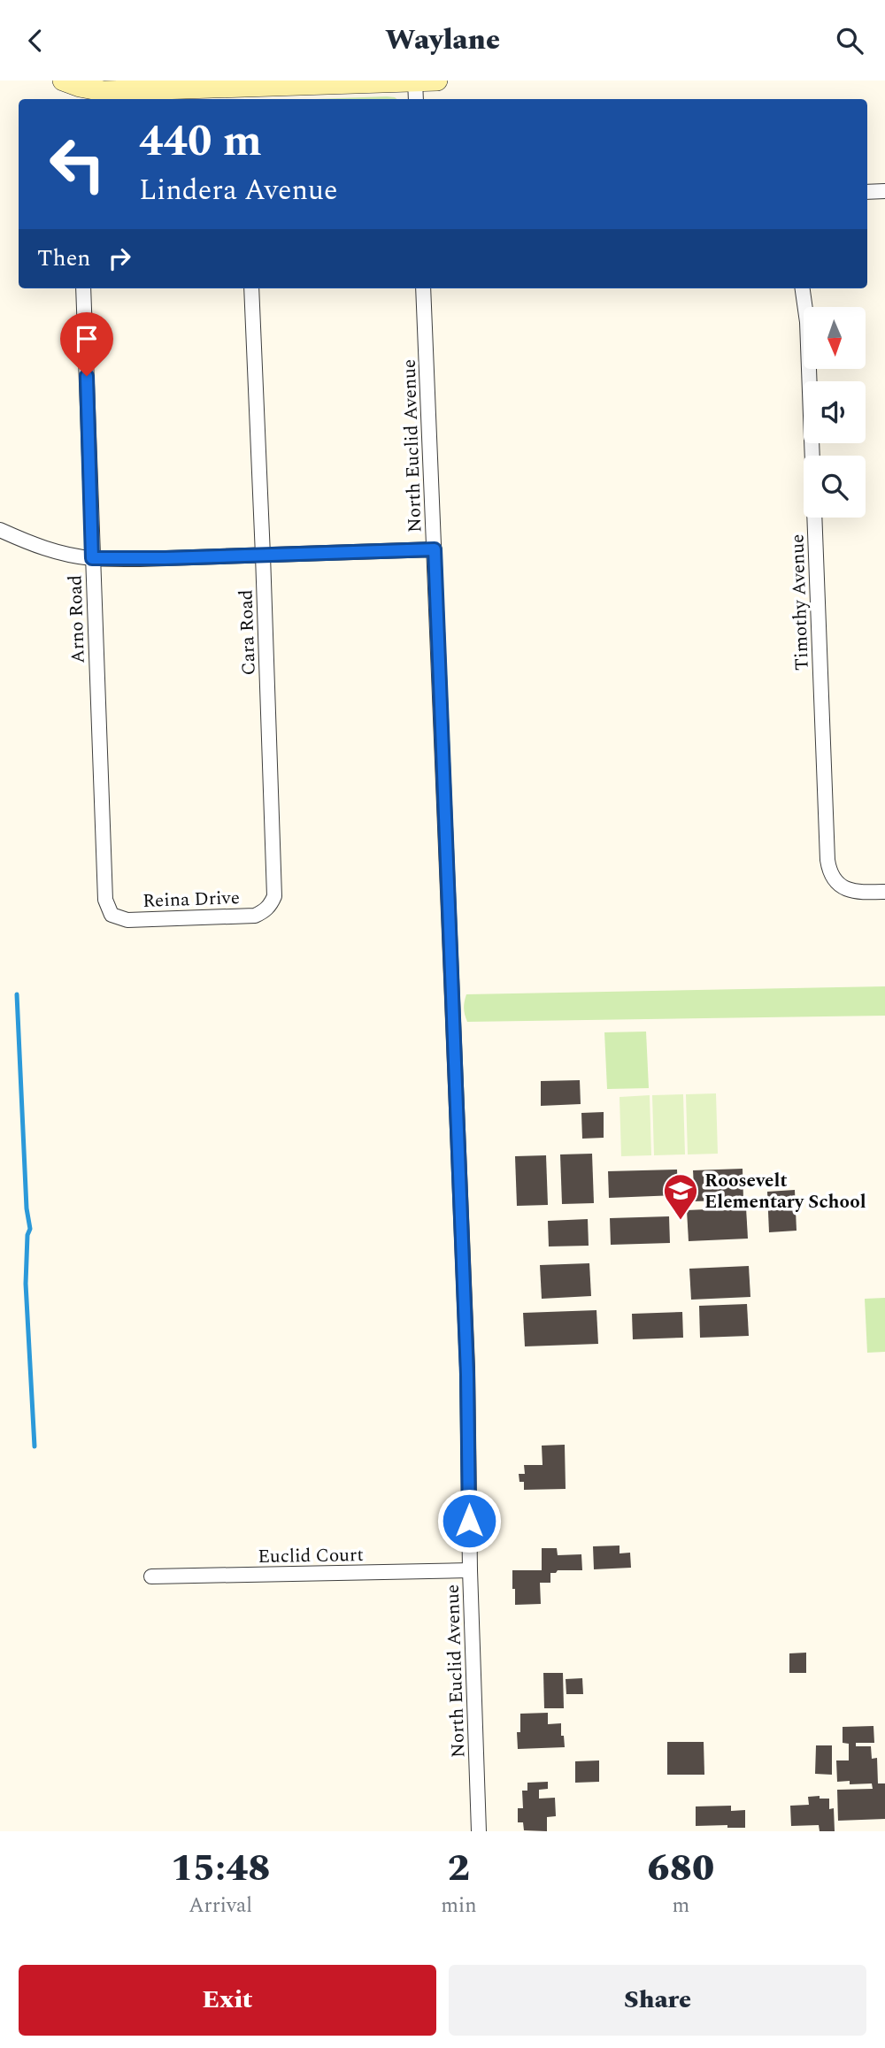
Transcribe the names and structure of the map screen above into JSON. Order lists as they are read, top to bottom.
{
  "streets": {
    "street": [
      "North Euclid Avenue",
      "Timothy Avenue",
      "Arno Road",
      "Cara Road",
      "Reina Drive",
      "Euclid Court"
    ]
  },
  "crossings": [
    ["North Euclid Avenue", "Euclid Court"],
    ["Arno Road", "Reina Drive"],
    ["Cara Road", "Reina Drive"]
  ],
  "places": {
    "school or university": ["Roosevelt Elementary School"]
  },
  "north": "bottom",
  "page": {
    "header": "Waylane",
    "turn": ["440 m", "Lindera Avenue"],
    "then": "Then",
    "eta": [
      "15:48",
      "Arrival",
      "2",
      "min",
      "680",
      "m"
    ],
    "buttons": ["Exit", "Share"]
  }
}
